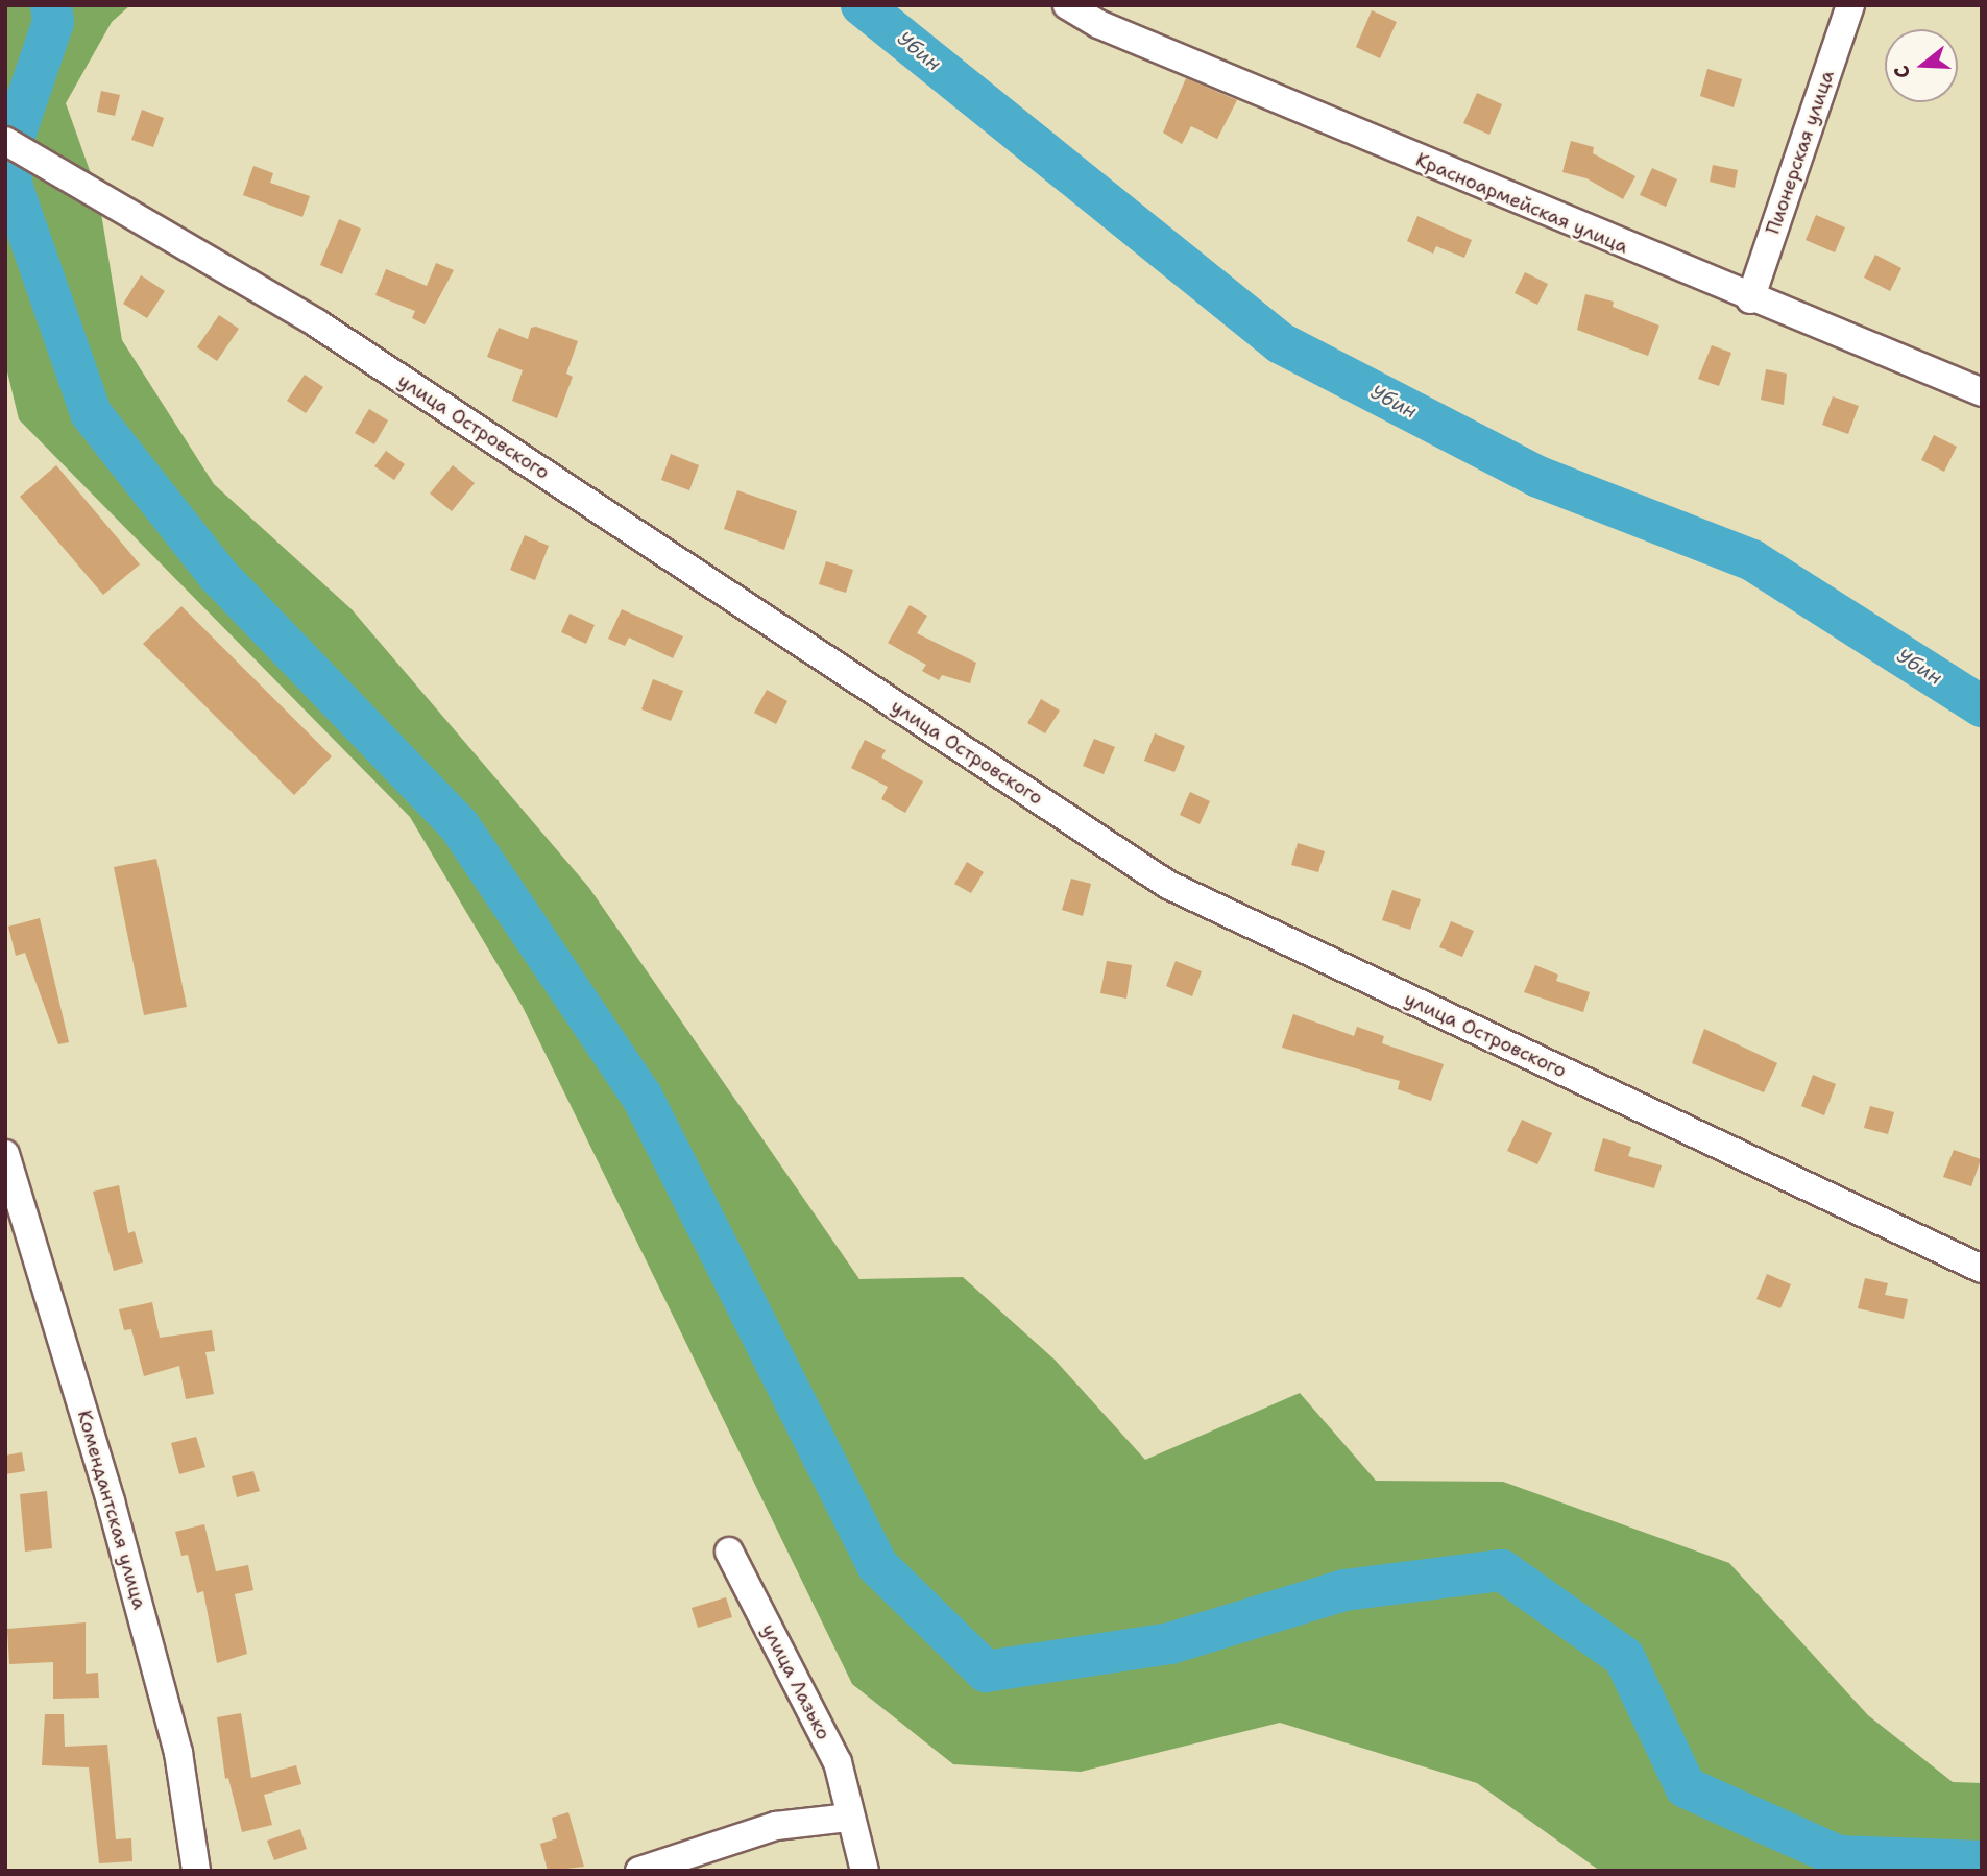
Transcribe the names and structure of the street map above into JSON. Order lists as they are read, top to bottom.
{
  "streets": {
    "street": [
      "Пионерская улица",
      "Красноармейская улица",
      "улица Островского",
      "Комендантская улица",
      "улица Лазько"
    ]
  },
  "crossings": [
    ["Пионерская улица", "Красноармейская улица"]
  ],
  "water": ["Убин"],
  "north": "left"
}
